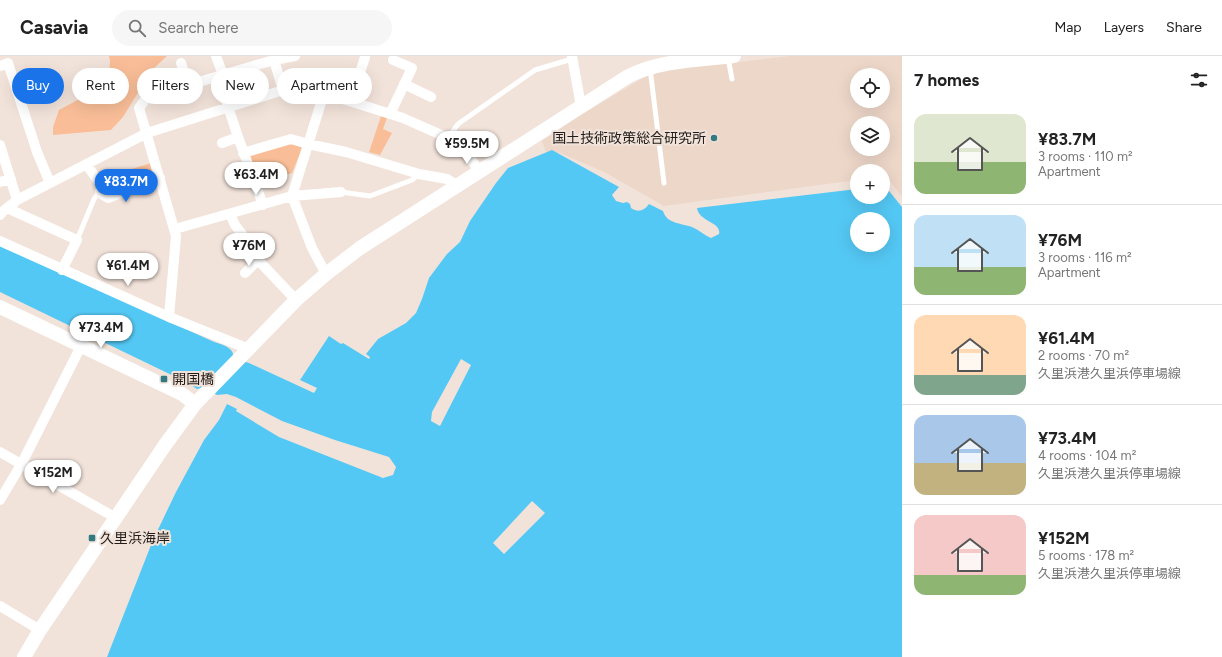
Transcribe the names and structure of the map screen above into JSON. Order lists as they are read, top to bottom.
{
  "places": {
    "other": ["国土技術政策総合研究所"],
    "transit": ["開国橋", "久里浜海岸"]
  },
  "page": {
    "header": "Casavia",
    "search": "Search here",
    "nav": ["Map", "Layers", "Share"],
    "heading": "7 homes",
    "map_buttons": ["+", "−"],
    "chip": [
      "Buy",
      "Rent",
      "Filters",
      "New",
      "Apartment"
    ],
    "list": [
      {
        "name": "¥83.7M",
        "note": "3 rooms · 110 m² · Apartment"
      },
      {
        "name": "¥76M",
        "note": "3 rooms · 116 m² · Apartment"
      },
      {
        "name": "¥61.4M",
        "note": "2 rooms · 70 m² · 久里浜港久里浜停車場線"
      },
      {
        "name": "¥73.4M",
        "note": "4 rooms · 104 m² · 久里浜港久里浜停車場線"
      },
      {
        "name": "¥152M",
        "note": "5 rooms · 178 m² · 久里浜港久里浜停車場線"
      }
    ],
    "price": [
      "¥59.5M",
      "¥63.4M",
      "¥83.7M",
      "¥76M",
      "¥61.4M",
      "¥73.4M",
      "¥152M"
    ]
  }
}
